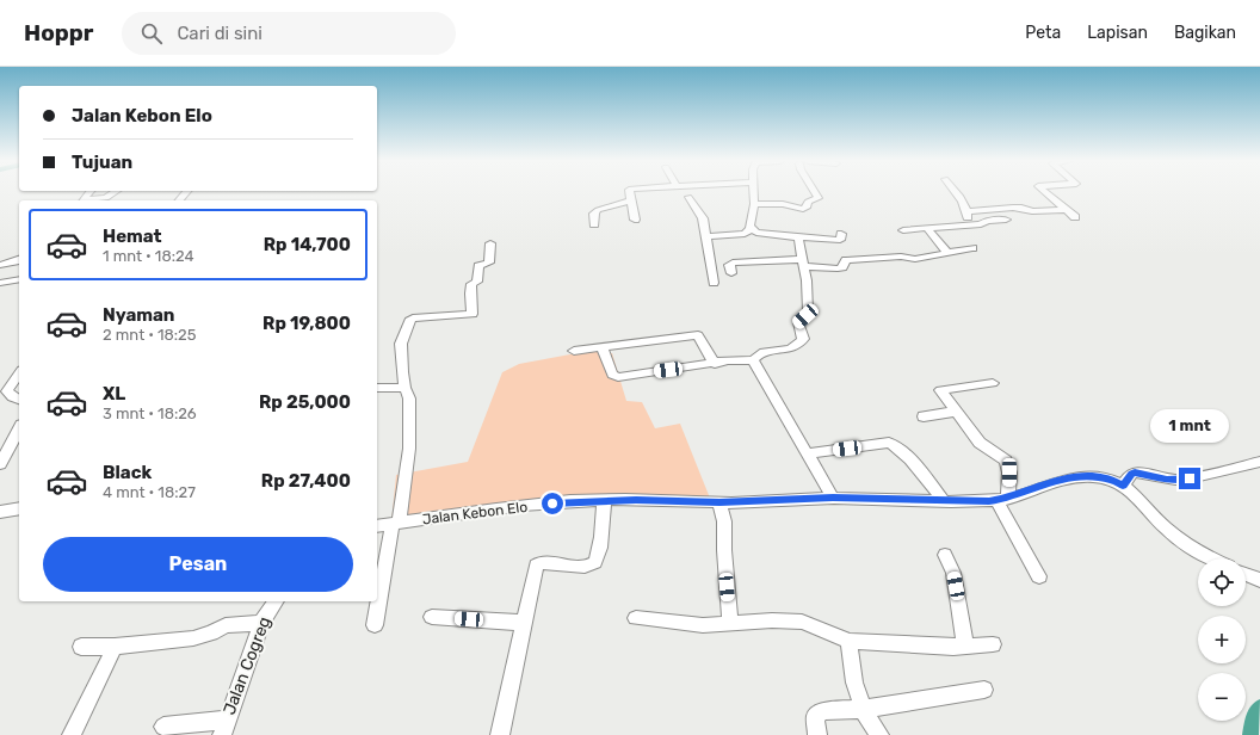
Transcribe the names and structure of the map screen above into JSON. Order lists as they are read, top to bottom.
{
  "streets": {
    "street": ["Jalan Kebon Elo", "Jalan Cogreg"]
  },
  "page": {
    "header": "Hoppr",
    "search": "Cari di sini",
    "nav": ["Peta", "Lapisan", "Bagikan"],
    "banner": ["Jalan Kebon Elo", "Tujuan"],
    "list": [
      {
        "name": "Hemat",
        "note": "1 mnt · 18:24",
        "value": "Rp 14,700"
      },
      {
        "name": "Nyaman",
        "note": "2 mnt · 18:25",
        "value": "Rp 19,800"
      },
      {
        "name": "XL",
        "note": "3 mnt · 18:26",
        "value": "Rp 25,000"
      },
      {
        "name": "Black",
        "note": "4 mnt · 18:27",
        "value": "Rp 27,400"
      }
    ],
    "bubble": "1 mnt",
    "buttons": "Pesan",
    "map_buttons": ["+", "−"]
  }
}
